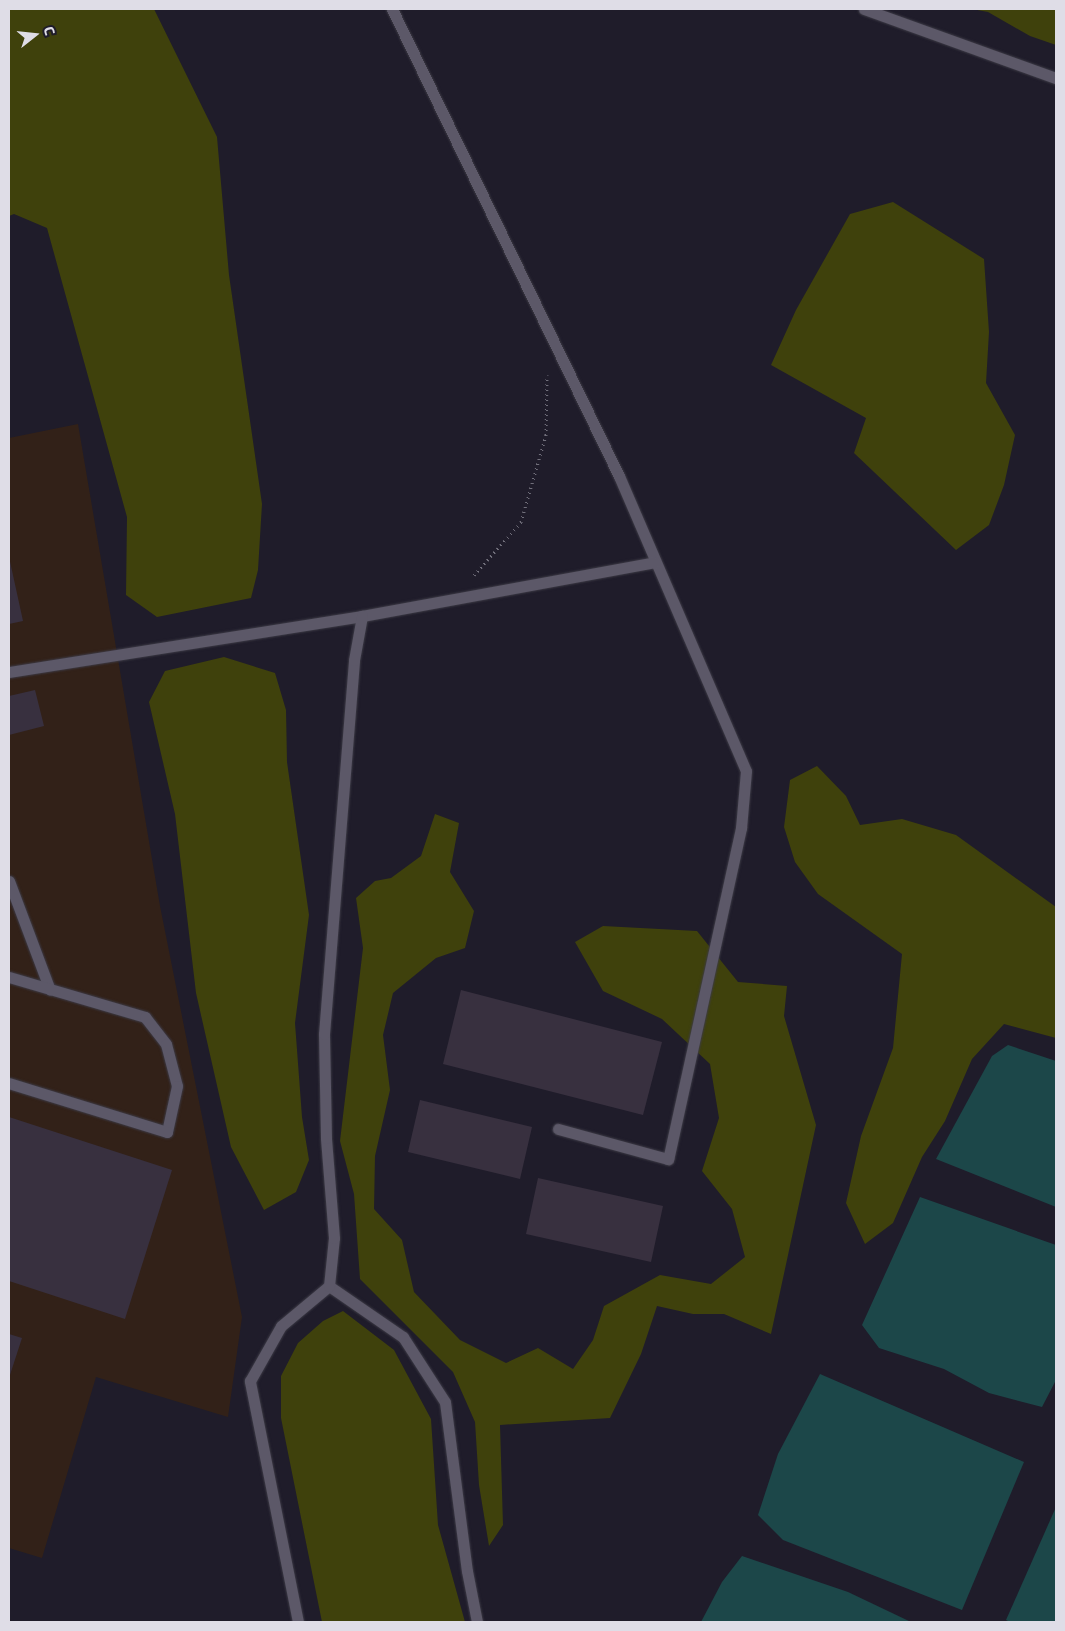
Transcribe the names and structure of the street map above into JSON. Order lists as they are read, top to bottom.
{
  "north": "right"
}
